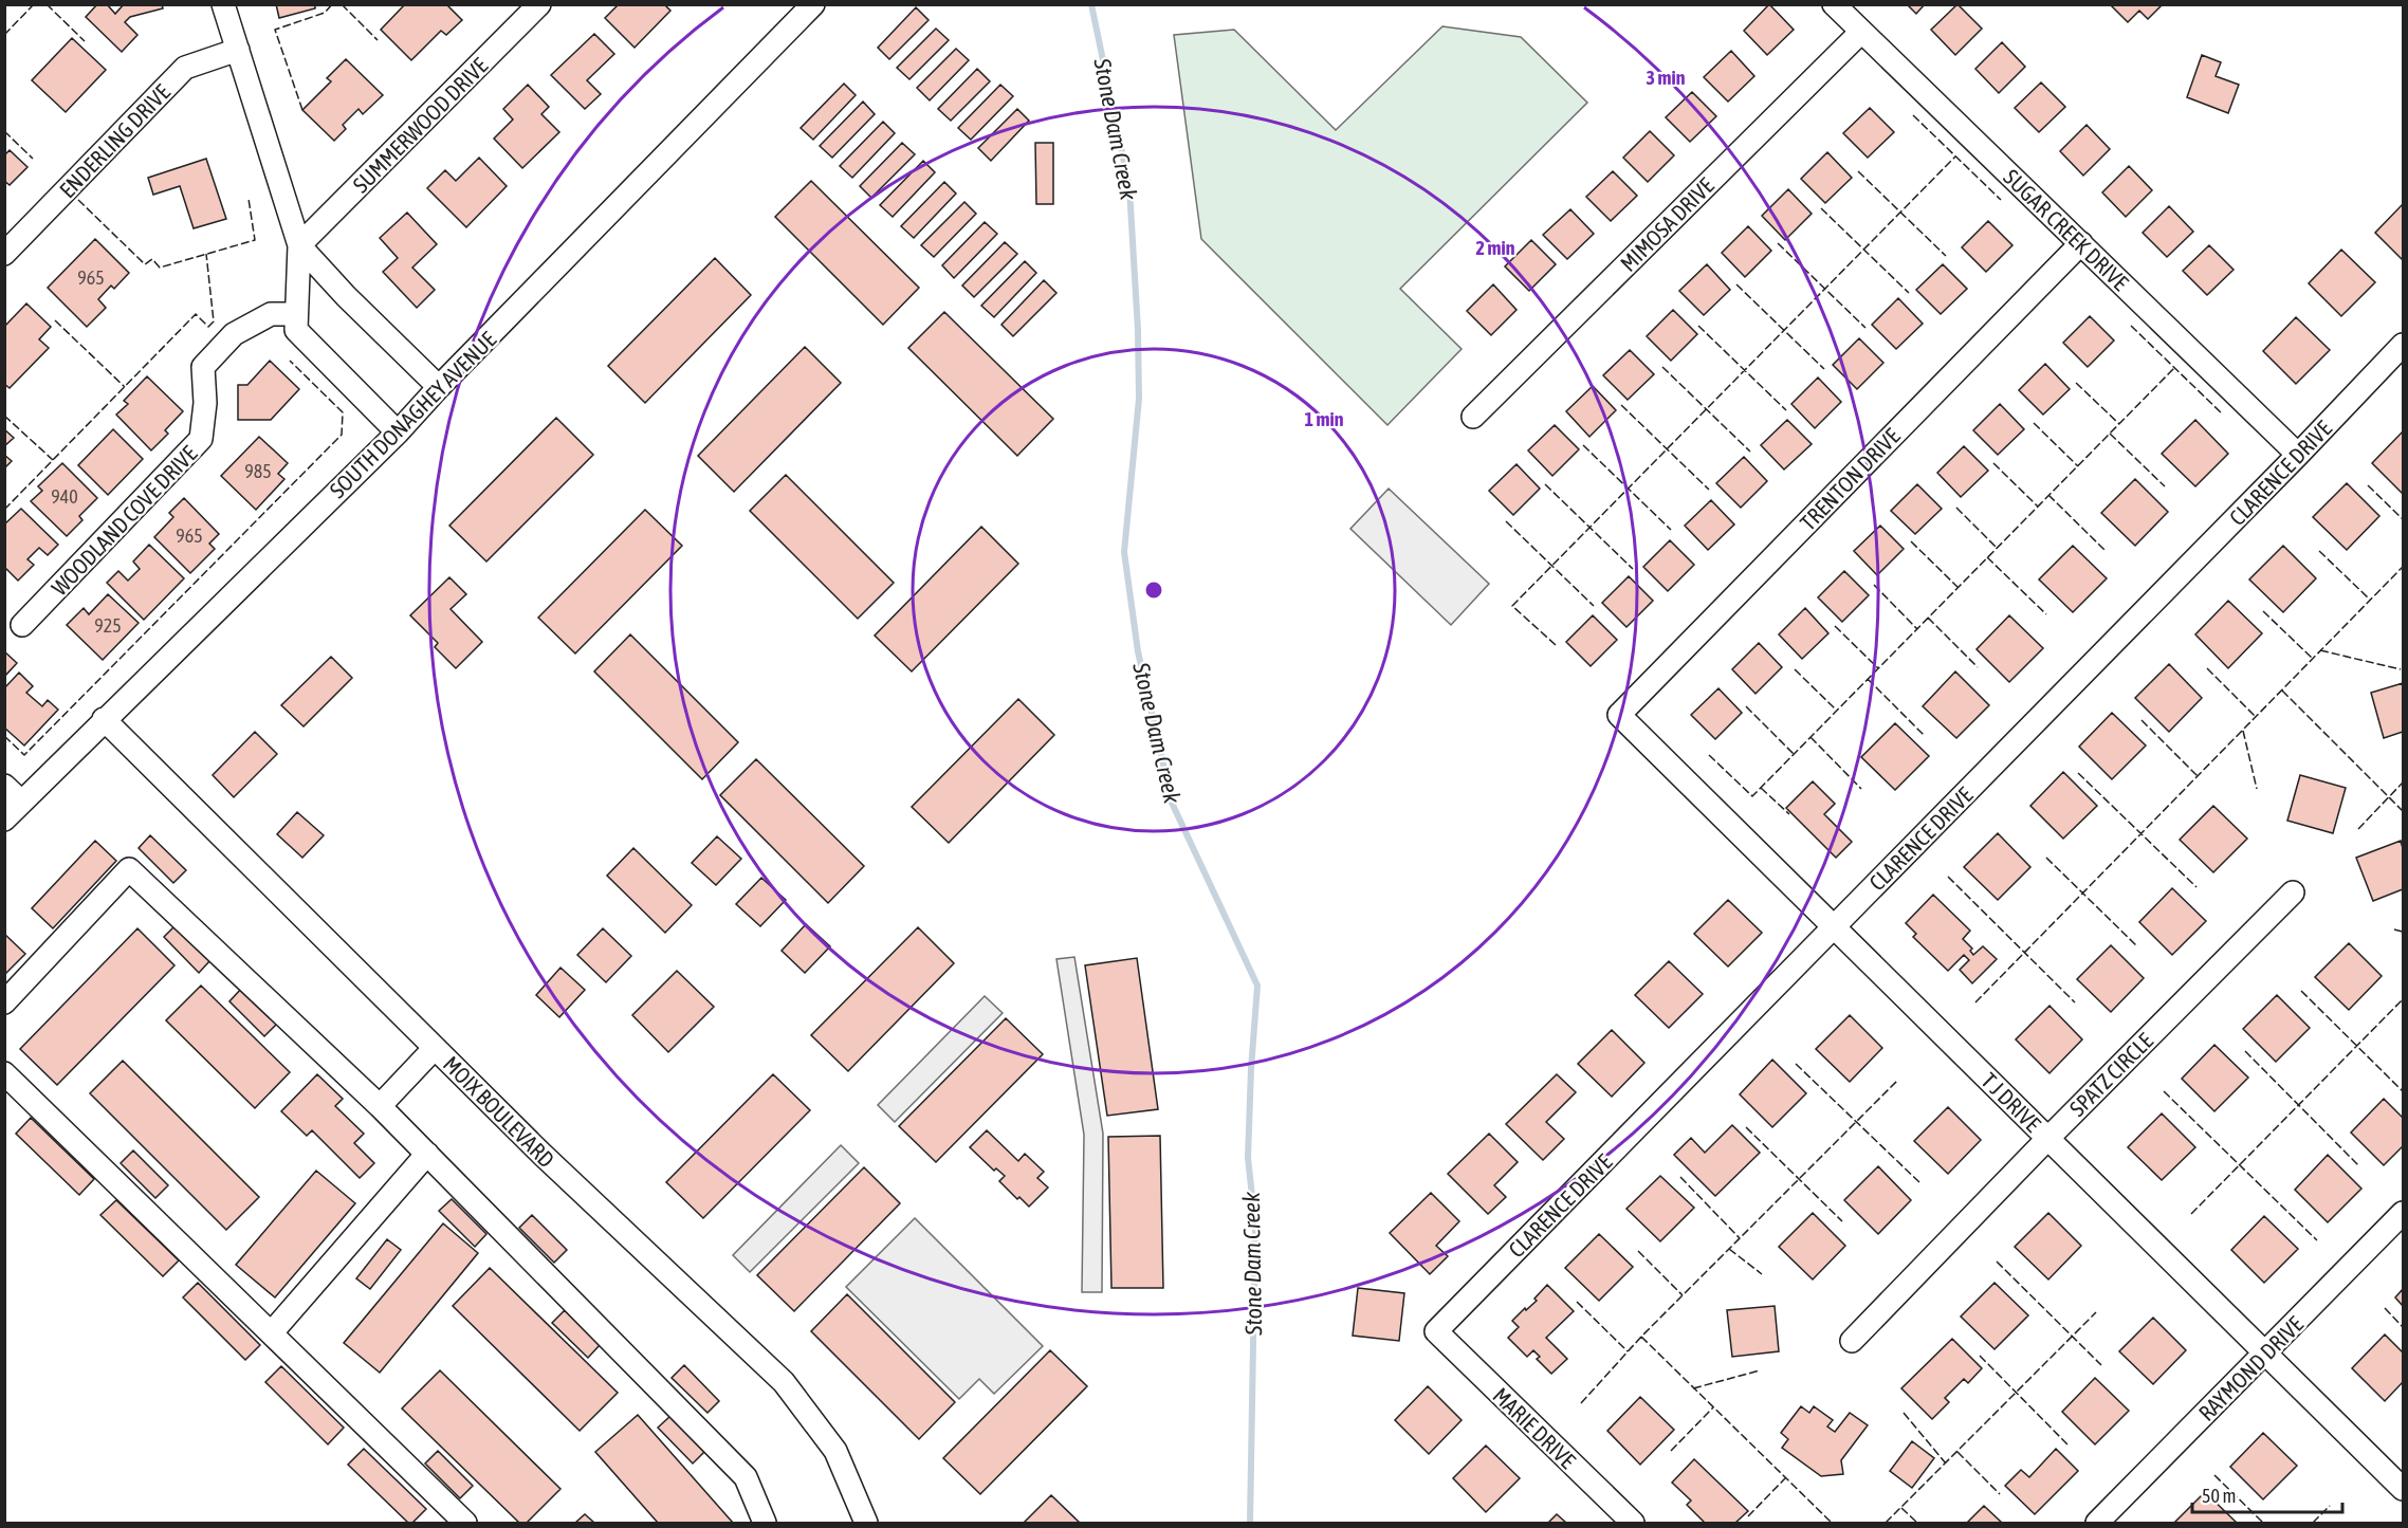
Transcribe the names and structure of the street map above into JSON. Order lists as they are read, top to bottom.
{
  "streets": {
    "street": [
      "SUMMERWOOD DRIVE",
      "ENDERLING DRIVE",
      "MIMOSA DRIVE",
      "SUGAR CREEK DRIVE",
      "SOUTH DONAGHEY AVENUE",
      "CLARENCE DRIVE",
      "TRENTON DRIVE",
      "WOODLAND COVE DRIVE",
      "SPATZ CIRCLE",
      "T J DRIVE",
      "MOIX BOULEVARD",
      "RAYMOND DRIVE",
      "MARIE DRIVE"
    ]
  },
  "crossings": [
    ["MIMOSA DRIVE", "SUGAR CREEK DRIVE"],
    ["SUGAR CREEK DRIVE", "CLARENCE DRIVE"],
    ["SUGAR CREEK DRIVE", "TRENTON DRIVE"],
    ["SOUTH DONAGHEY AVENUE", "MOIX BOULEVARD"],
    ["CLARENCE DRIVE", "T J DRIVE"],
    ["CLARENCE DRIVE", "MARIE DRIVE"],
    ["TRENTON DRIVE", "T J DRIVE"],
    ["SPATZ CIRCLE", "T J DRIVE"],
    ["T J DRIVE", "RAYMOND DRIVE"]
  ],
  "water": ["Stone Dam Creek"],
  "house_numbers": [
    "965",
    "985",
    "940",
    "965",
    "925"
  ],
  "scale_bar": "50 m",
  "rings": ["3 min", "2 min", "1 min"]
}
